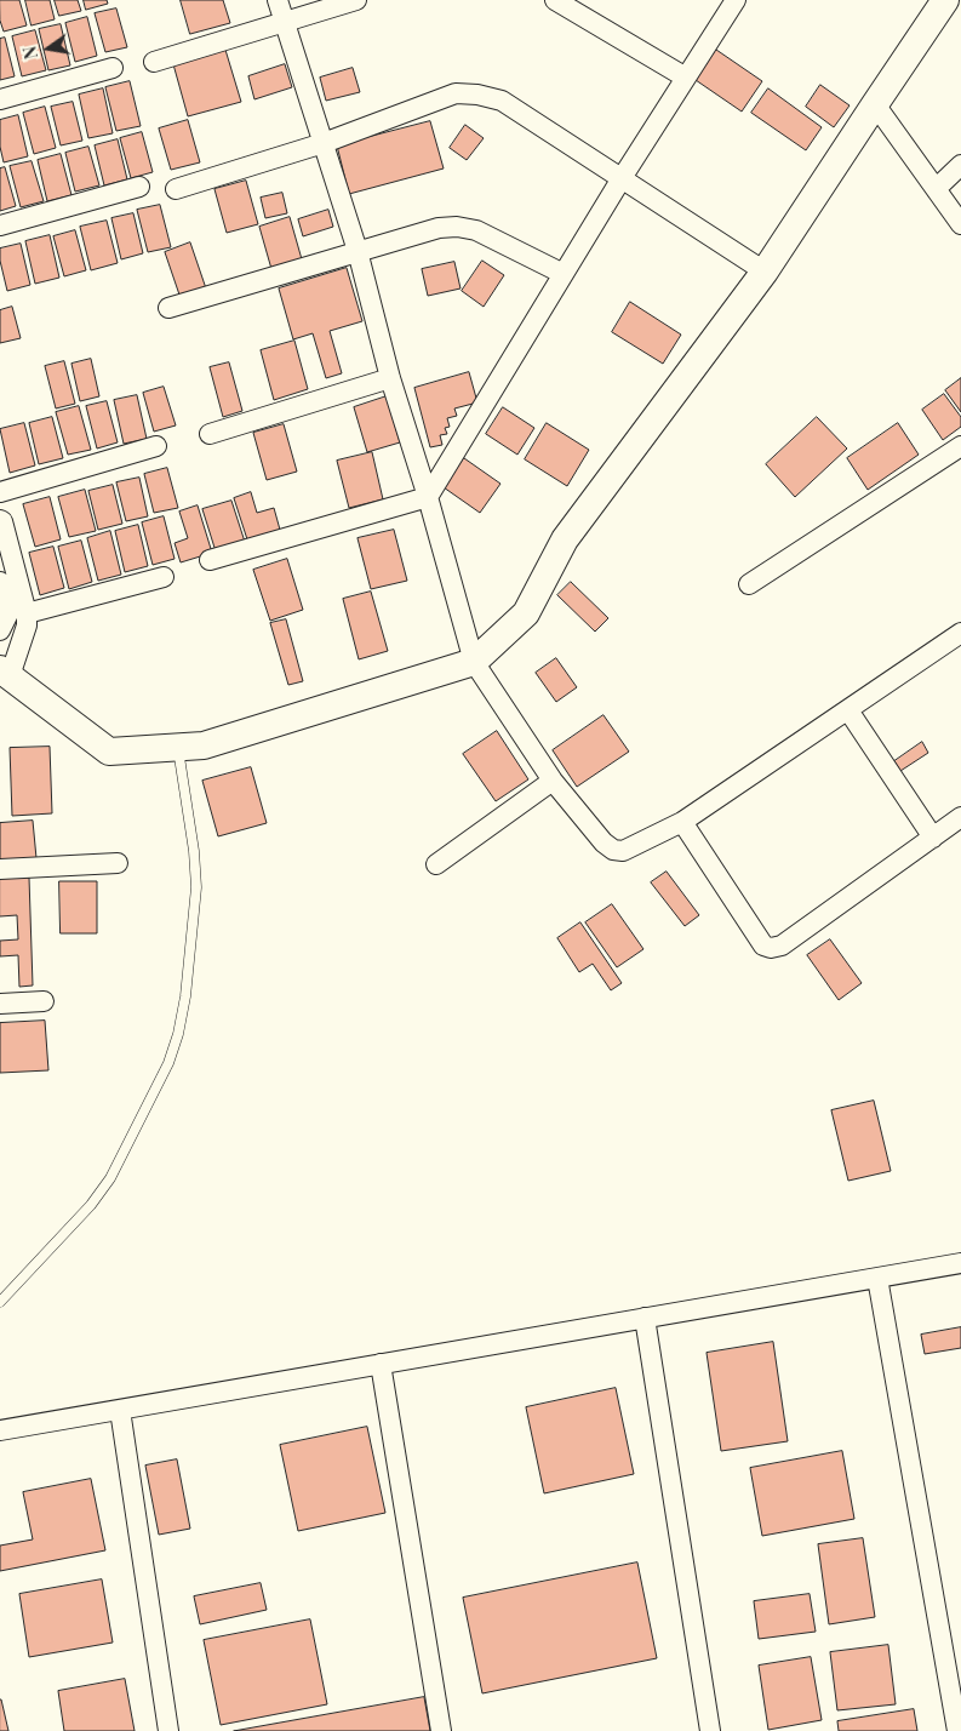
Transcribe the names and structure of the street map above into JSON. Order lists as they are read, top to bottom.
{
  "north": "left"
}
